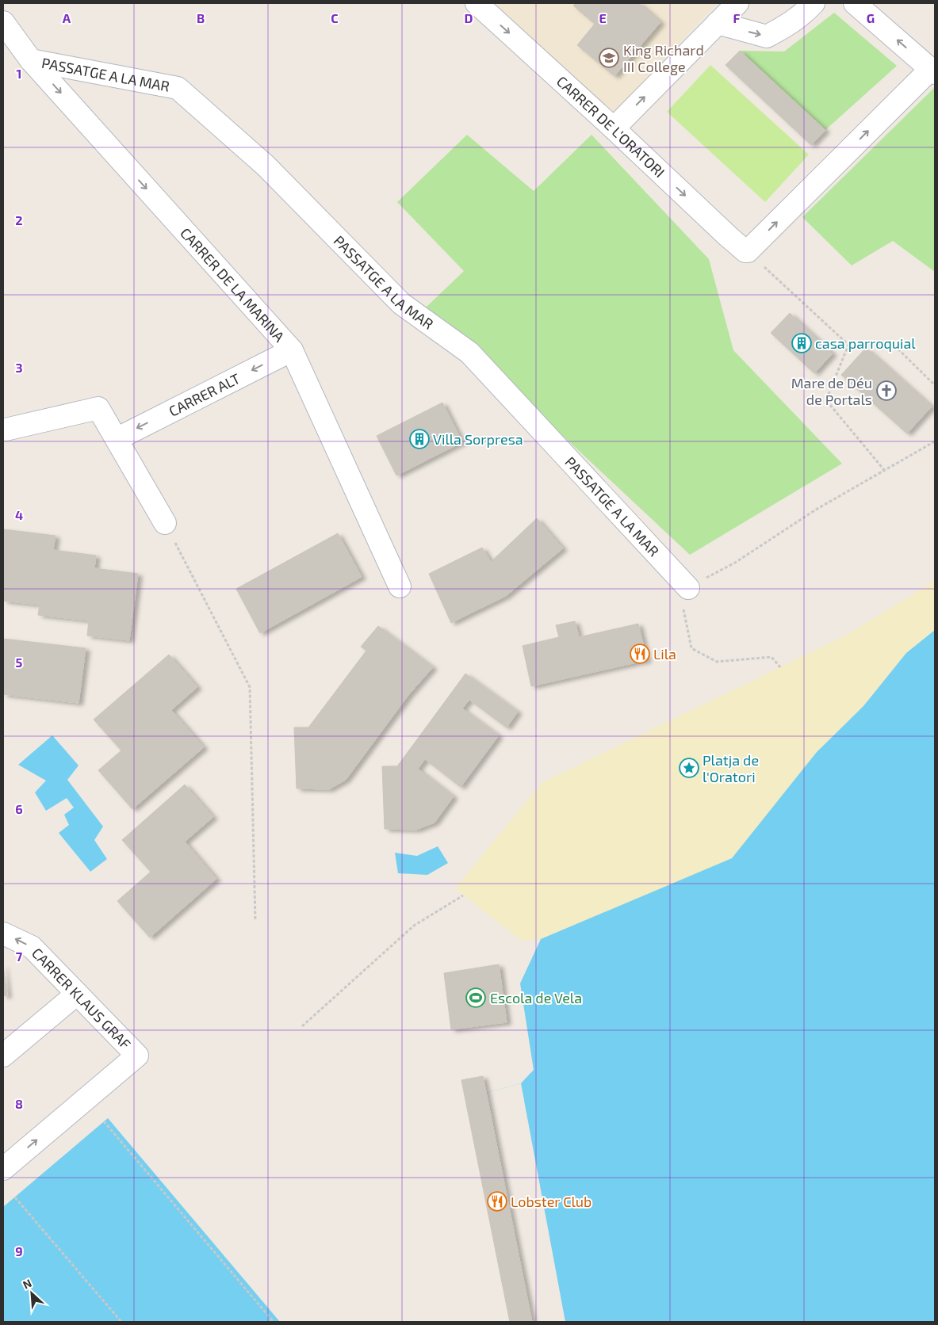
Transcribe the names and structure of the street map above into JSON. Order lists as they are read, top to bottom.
{
  "streets": {
    "street": [
      "PASSATGE A LA MAR",
      "CARRER DE L'ORATORI",
      "CARRER DE LA MARINA",
      "CARRER ALT",
      "CARRER KLAUS GRAF"
    ]
  },
  "crossings": [
    ["PASSATGE A LA MAR", "CARRER DE LA MARINA"],
    ["CARRER DE LA MARINA", "CARRER ALT"]
  ],
  "one_way": ["CARRER DE L'ORATORI", "CARRER DE LA MARINA", "CARRER ALT"],
  "places": {
    "school or university": ["King Richard III College"],
    "building": ["casa parroquial", "Villa Sorpresa"],
    "church": ["Mare de Déu de Portals"],
    "restaurant": ["Lila", "Lobster Club"],
    "place": ["Platja de l'Oratori"],
    "sports": ["Escola de Vela"]
  },
  "north": "top left",
  "grid": {
    "columns": [
      "A",
      "B",
      "C",
      "D",
      "E",
      "F",
      "G"
    ],
    "rows": [
      "1",
      "2",
      "3",
      "4",
      "5",
      "6",
      "7",
      "8",
      "9"
    ]
  }
}
